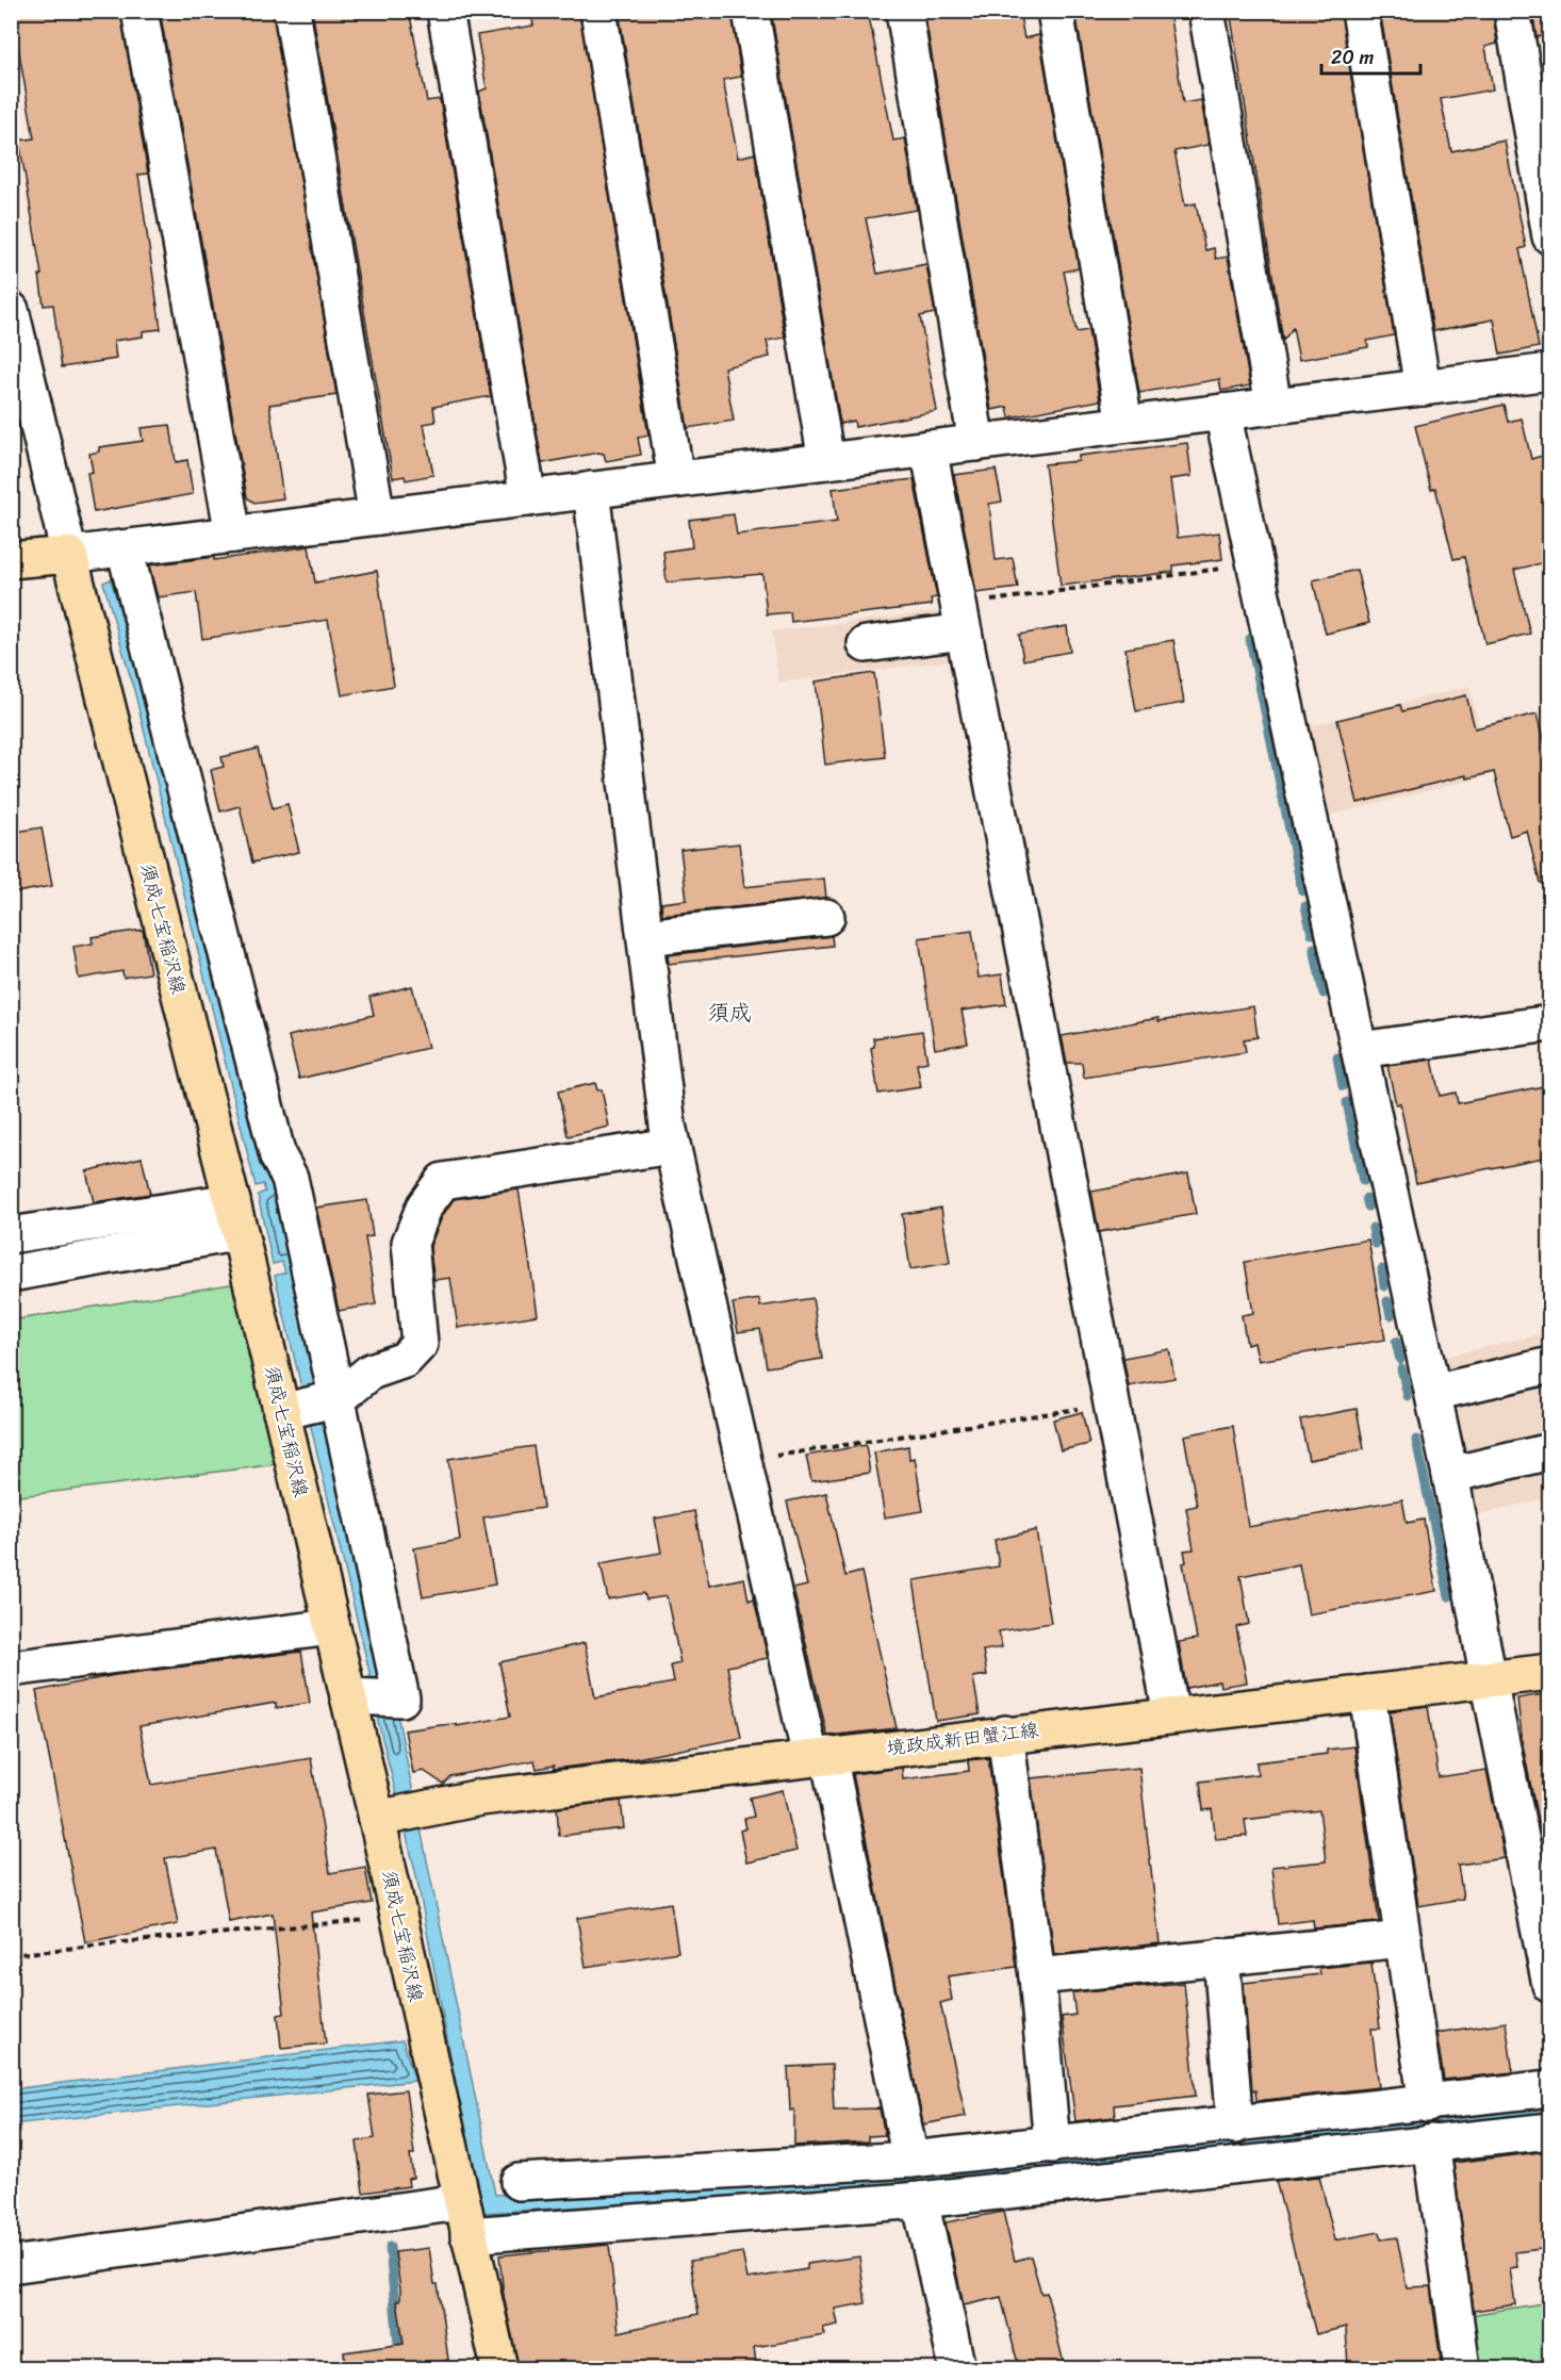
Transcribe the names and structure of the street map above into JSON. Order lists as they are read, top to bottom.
{
  "streets": {
    "main road": ["須成七宝稲沢線", "境政成新田蟹江線"]
  },
  "crossings": [
    ["須成七宝稲沢線", "境政成新田蟹江線"]
  ],
  "districts": ["須成"],
  "scale_bar": "20 m"
}
